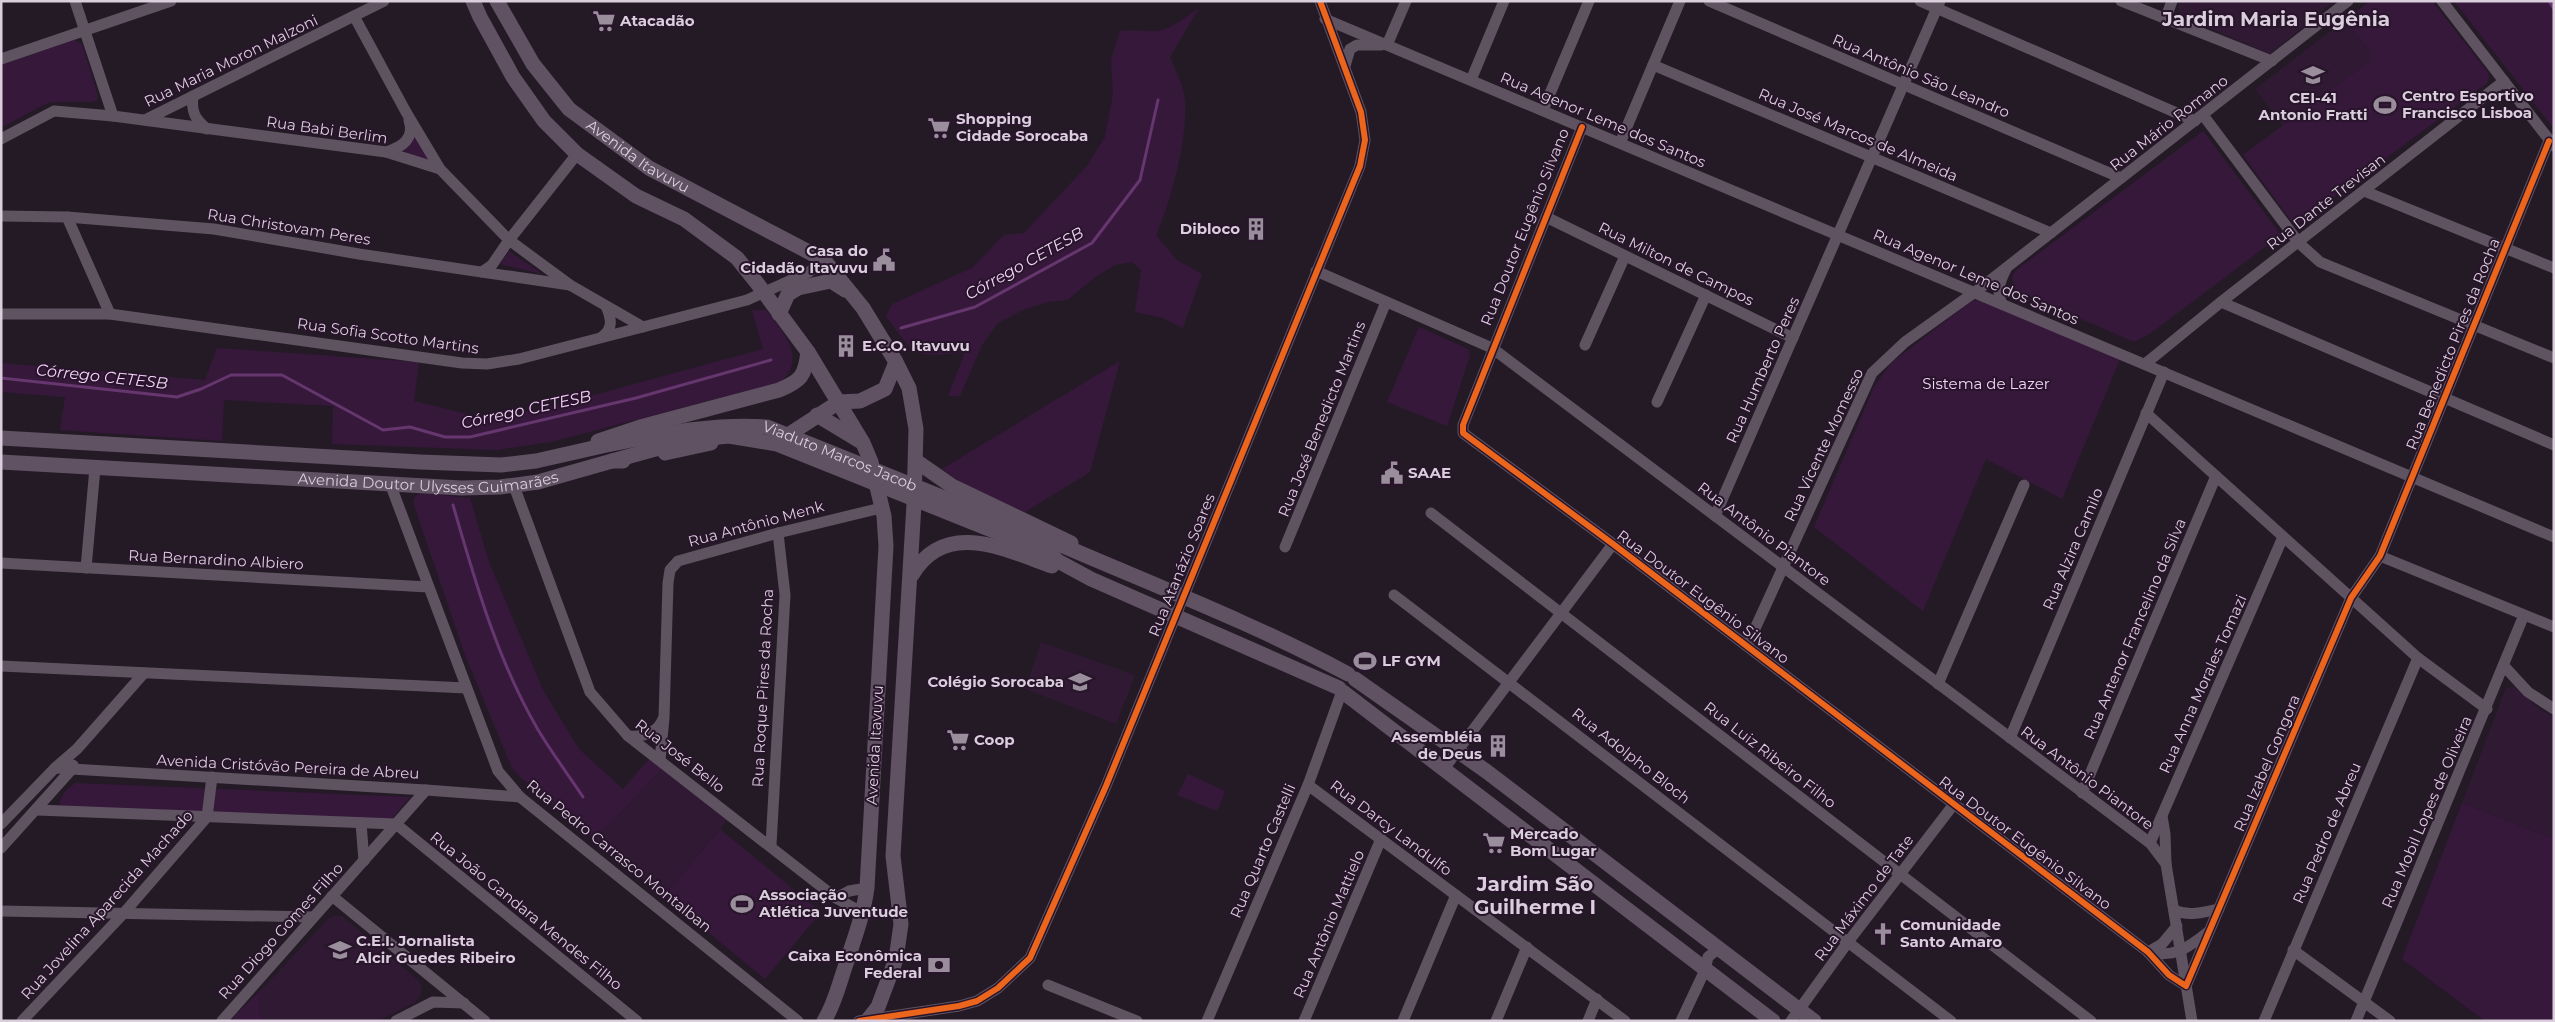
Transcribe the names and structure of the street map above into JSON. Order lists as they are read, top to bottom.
{
  "streets": {
    "main road": ["Avenida Itavuvu", "Viaduto Marcos Jacob", "Avenida Doutor Ulysses Guimarães"],
    "street": [
      "Rua Maria Moron Malzoni",
      "Rua Antônio São Leandro",
      "Rua Agenor Leme dos Santos",
      "Rua Mário Romano",
      "Rua Babi Berlim",
      "Rua José Marcos de Almeida",
      "Rua Dante Trevisan",
      "Rua Christovam Peres",
      "Rua Doutor Eugênio Silvano",
      "Rua Milton de Campos",
      "Rua Sofia Scotto Martins",
      "Rua Benedicto Pires da Rocha",
      "Rua Humberto Peres",
      "Rua José Benedicto Martins",
      "Rua Vicente Momesso",
      "Rua Antônio Menk",
      "Rua Antônio Piantore",
      "Rua Alzira Camilo",
      "Rua Bernardino Albiero",
      "Rua Atanázio Soares",
      "Rua Antenor Francelino da Silva",
      "Rua Anna Morales Tomazi",
      "Rua Roque Pires da Rocha",
      "Rua Luiz Ribeiro Filho",
      "Rua José Bello",
      "Rua Adolpho Bloch",
      "Rua Izabel Gongora",
      "Avenida Cristóvão Pereira de Abreu",
      "Rua Mobil Lopes de Oliveira",
      "Rua Darcy Landulfo",
      "Rua Pedro de Abreu",
      "Rua Quarto Castelli",
      "Rua Pedro Carrasco Montalban",
      "Rua Máximo de Tate",
      "Rua Jovelina Aparecida Machado",
      "Rua João Gandara Mendes Filho",
      "Rua Antônio Mattielo",
      "Rua Diogo Gomes Filho"
    ]
  },
  "crossings": [
    ["Rua Maria Moron Malzoni", "Rua Babi Berlim"],
    ["Rua Antônio São Leandro", "Rua Mário Romano"],
    ["Rua Antônio São Leandro", "Rua Humberto Peres"],
    ["Rua Agenor Leme dos Santos", "Rua Mário Romano"],
    ["Rua Agenor Leme dos Santos", "Rua Dante Trevisan"],
    ["Rua Agenor Leme dos Santos", "Rua Doutor Eugênio Silvano"],
    ["Rua Agenor Leme dos Santos", "Rua Benedicto Pires da Rocha"],
    ["Rua Agenor Leme dos Santos", "Rua Humberto Peres"],
    ["Rua Agenor Leme dos Santos", "Rua Vicente Momesso"],
    ["Rua Agenor Leme dos Santos", "Rua Alzira Camilo"],
    ["Rua Agenor Leme dos Santos", "Rua Atanázio Soares"],
    ["Rua Mário Romano", "Rua José Marcos de Almeida"],
    ["Rua Mário Romano", "Rua Vicente Momesso"],
    ["Rua José Marcos de Almeida", "Rua Humberto Peres"],
    ["Avenida Itavuvu", "Rua Sofia Scotto Martins"],
    ["Avenida Itavuvu", "Avenida Doutor Ulysses Guimarães"],
    ["Avenida Itavuvu", "Rua Antônio Menk"],
    ["Avenida Itavuvu", "Rua Atanázio Soares"],
    ["Avenida Itavuvu", "Rua José Bello"],
    ["Rua Doutor Eugênio Silvano", "Rua Milton de Campos"],
    ["Rua Doutor Eugênio Silvano", "Rua Vicente Momesso"],
    ["Rua Doutor Eugênio Silvano", "Rua Antônio Piantore"],
    ["Rua Doutor Eugênio Silvano", "Rua Izabel Gongora"],
    ["Rua Doutor Eugênio Silvano", "Rua Máximo de Tate"],
    ["Rua Milton de Campos", "Rua Humberto Peres"],
    ["Rua Benedicto Pires da Rocha", "Rua Izabel Gongora"],
    ["Rua Humberto Peres", "Rua Antônio Piantore"],
    ["Rua José Benedicto Martins", "Rua Antônio Piantore"],
    ["Rua Vicente Momesso", "Rua Antônio Piantore"],
    ["Viaduto Marcos Jacob", "Avenida Doutor Ulysses Guimarães"],
    ["Avenida Doutor Ulysses Guimarães", "Rua José Bello"],
    ["Avenida Doutor Ulysses Guimarães", "Rua Pedro Carrasco Montalban"],
    ["Rua Antônio Menk", "Rua Roque Pires da Rocha"],
    ["Rua Antônio Menk", "Rua José Bello"],
    ["Rua Antônio Piantore", "Rua Alzira Camilo"],
    ["Rua Antônio Piantore", "Rua Atanázio Soares"],
    ["Rua Antônio Piantore", "Rua Antenor Francelino da Silva"],
    ["Rua Antônio Piantore", "Rua Anna Morales Tomazi"],
    ["Rua Antônio Piantore", "Rua Izabel Gongora"],
    ["Rua Bernardino Albiero", "Rua Pedro Carrasco Montalban"],
    ["Rua Roque Pires da Rocha", "Rua José Bello"],
    ["Rua Luiz Ribeiro Filho", "Rua Máximo de Tate"],
    ["Rua Adolpho Bloch", "Rua Máximo de Tate"],
    ["Avenida Cristóvão Pereira de Abreu", "Rua Pedro Carrasco Montalban"],
    ["Avenida Cristóvão Pereira de Abreu", "Rua Jovelina Aparecida Machado"],
    ["Avenida Cristóvão Pereira de Abreu", "Rua Diogo Gomes Filho"],
    ["Rua Darcy Landulfo", "Rua Quarto Castelli"],
    ["Rua Darcy Landulfo", "Rua Antônio Mattielo"],
    ["Rua João Gandara Mendes Filho", "Rua Diogo Gomes Filho"]
  ],
  "districts": ["Jardim Maria Eugênia", "Jardim São Guilherme I"],
  "water": ["Córrego CETESB"],
  "parks": ["Sistema de Lazer"],
  "places": {
    "supermarket": [
      "Atacadão",
      "Shopping Cidade Sorocaba",
      "Coop",
      "Mercado Bom Lugar"
    ],
    "school or university": ["CEI-41 Antonio Fratti", "Colégio Sorocaba", "C.E.I. Jornalista Alcir Guedes Ribeiro"],
    "sports": ["Centro Esportivo Francisco Lisboa", "LF GYM", "Associação Atlética Juventude"],
    "building": ["Dibloco", "E.C.O. Itavuvu", "Assembléia de Deus"],
    "public building": ["Casa do Cidadão Itavuvu", "SAAE"],
    "church": ["Comunidade Santo Amaro"],
    "bank": ["Caixa Econômica Federal"]
  }
}
